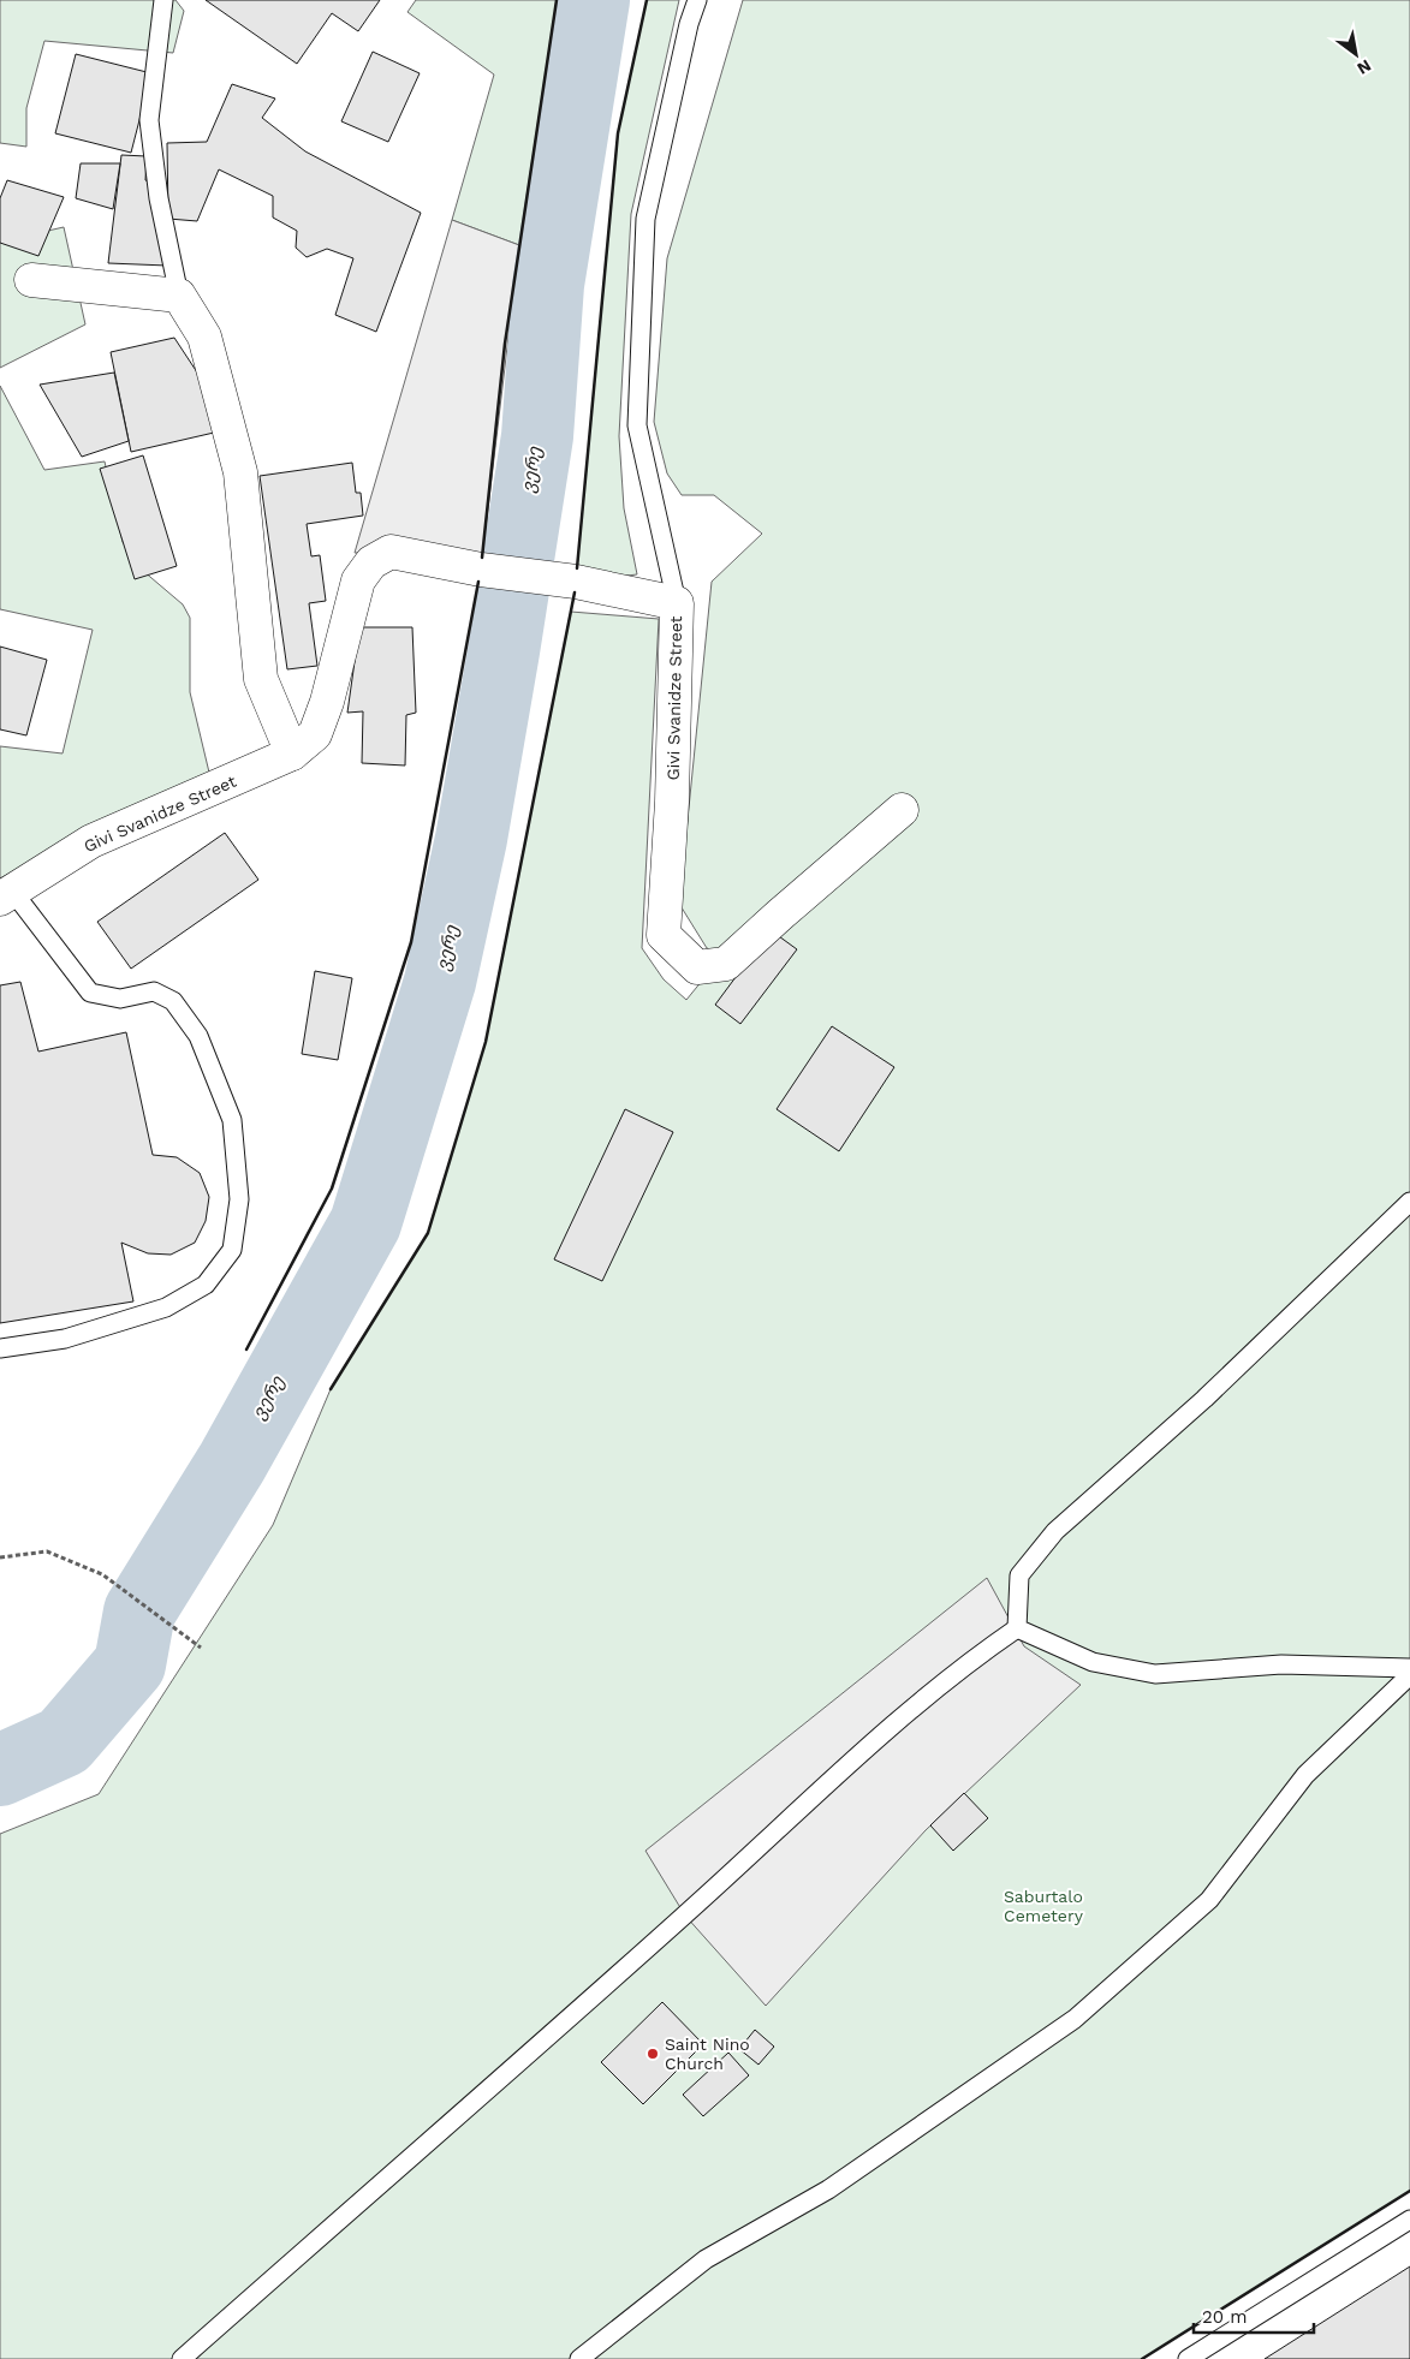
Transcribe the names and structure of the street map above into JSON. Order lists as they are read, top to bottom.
{
  "streets": {
    "street": ["Givi Svanidze Street"]
  },
  "water": ["ვერე"],
  "parks": ["Saburtalo Cemetery"],
  "places": ["Saint Nino Church"],
  "scale_bar": "20 m",
  "north": "bottom right"
}
